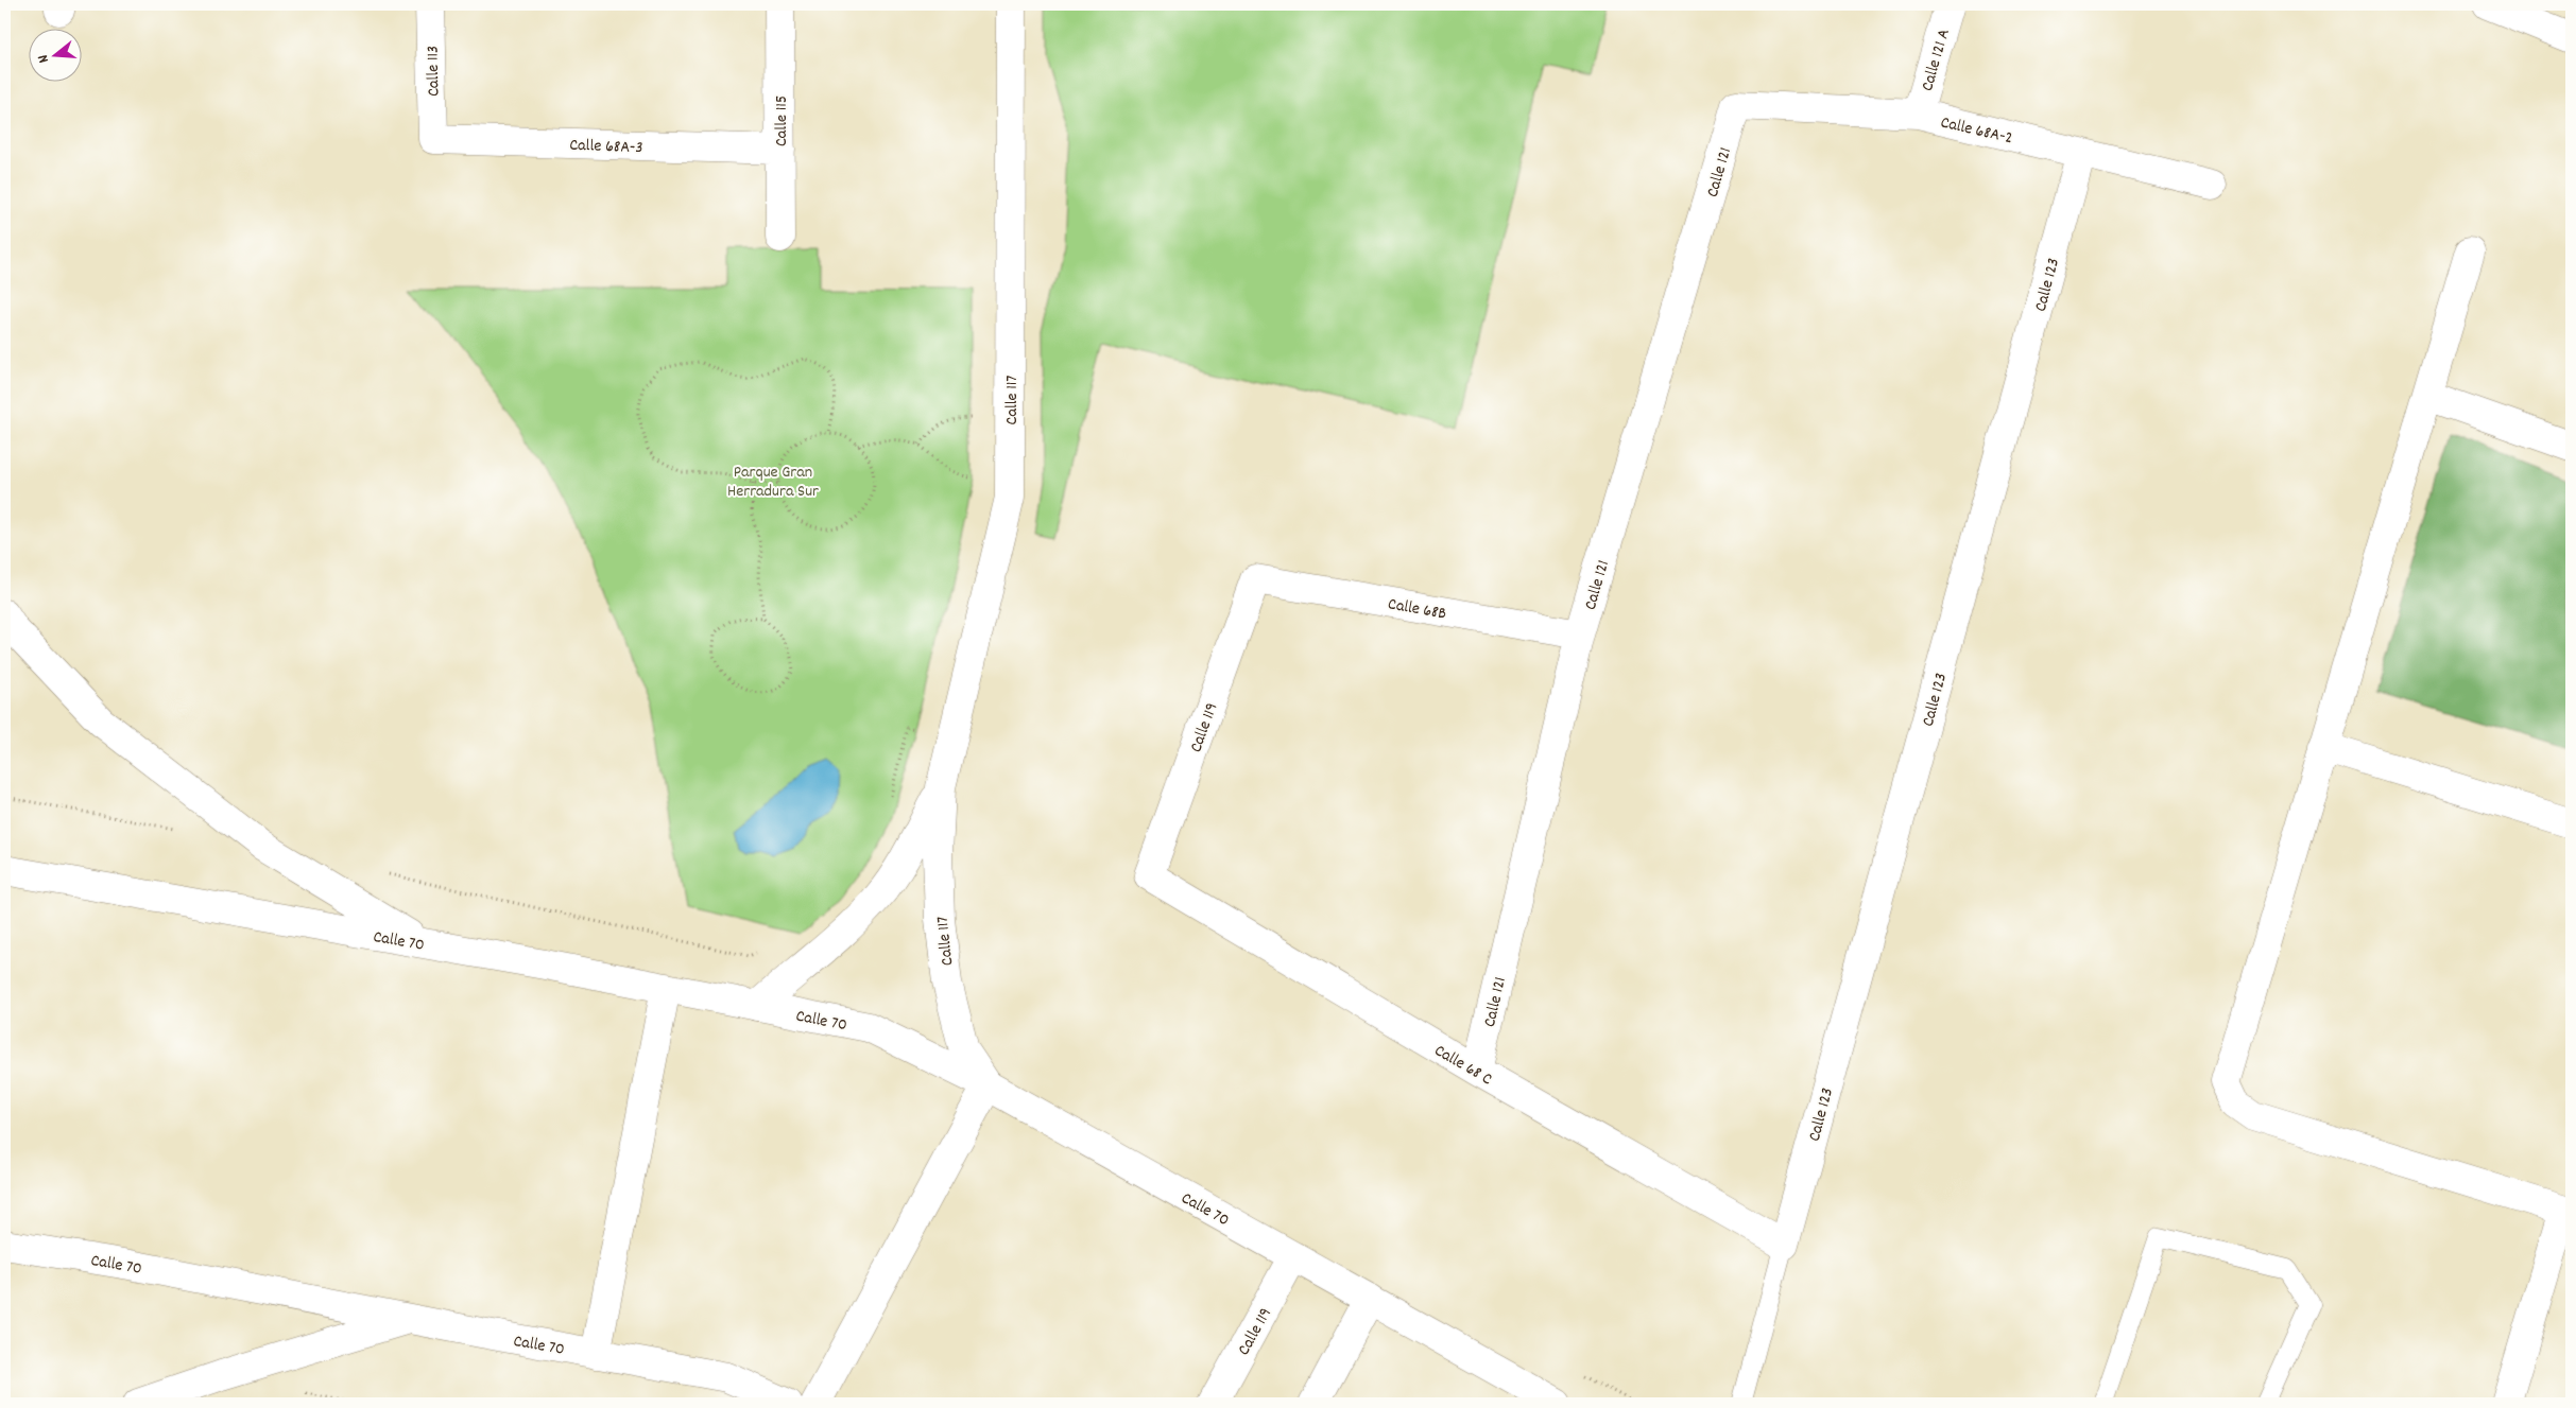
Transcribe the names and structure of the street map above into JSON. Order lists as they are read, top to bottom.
{
  "streets": {
    "street": [
      "Calle 121 A",
      "Calle 113",
      "Calle 115",
      "Calle 68A-2",
      "Calle 68A-3",
      "Calle 121",
      "Calle 123",
      "Calle 117",
      "Calle 68B",
      "Calle 119",
      "Calle 70",
      "Calle 68 C"
    ]
  },
  "crossings": [
    ["Calle 121 A", "Calle 68A-2"],
    ["Calle 113", "Calle 68A-3"],
    ["Calle 115", "Calle 68A-3"],
    ["Calle 68A-2", "Calle 121"],
    ["Calle 68A-2", "Calle 123"],
    ["Calle 121", "Calle 68B"],
    ["Calle 121", "Calle 68 C"],
    ["Calle 123", "Calle 68 C"],
    ["Calle 117", "Calle 70"],
    ["Calle 68B", "Calle 119"],
    ["Calle 119", "Calle 70"],
    ["Calle 119", "Calle 68 C"]
  ],
  "parks": ["Parque Gran Herradura Sur"],
  "north": "left"
}
